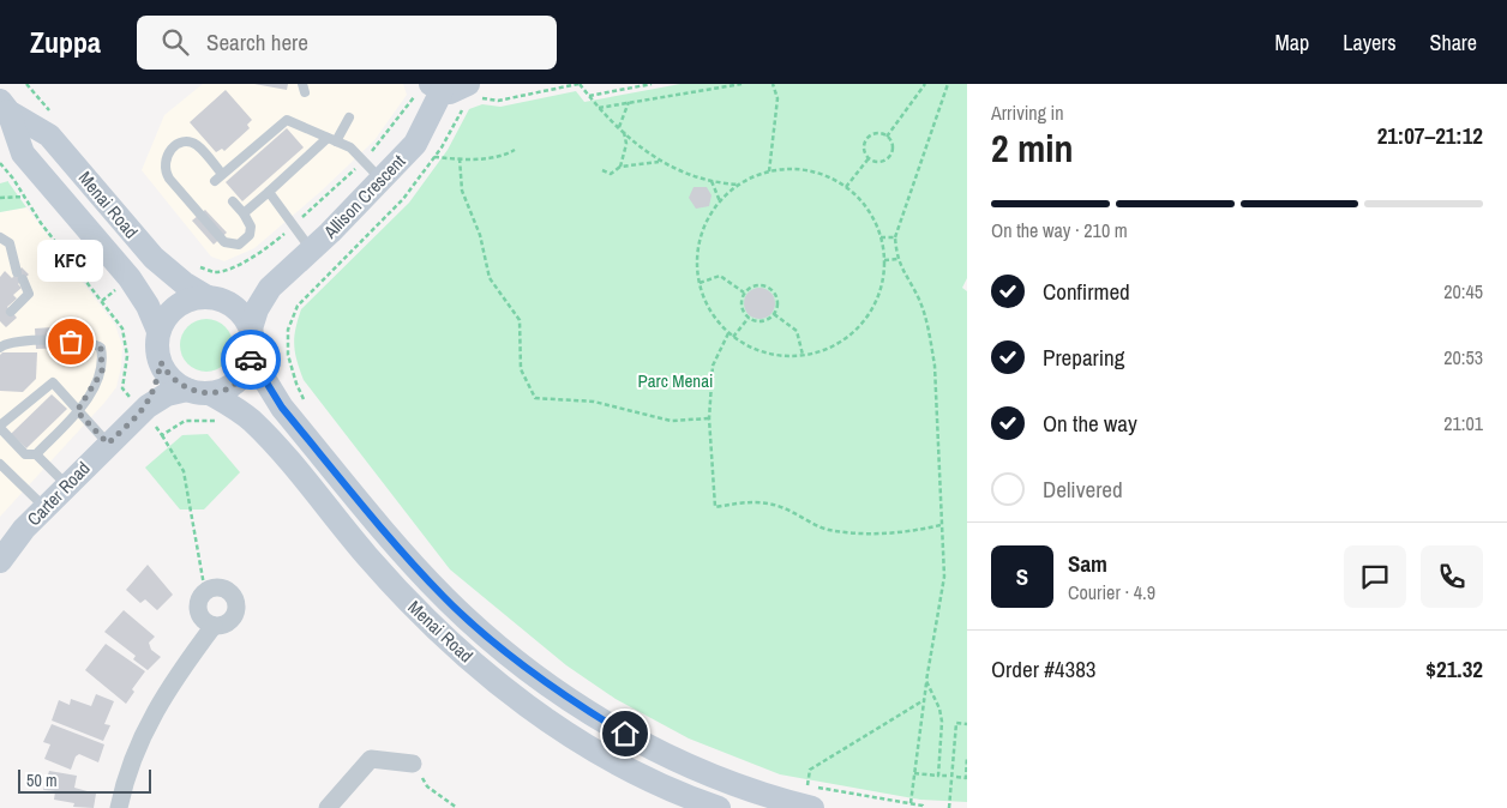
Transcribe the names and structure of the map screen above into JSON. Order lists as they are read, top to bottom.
{
  "streets": {
    "main road": ["Allison Crescent", "Menai Road", "Carter Road"]
  },
  "crossings": [
    ["Allison Crescent", "Menai Road"],
    ["Allison Crescent", "Carter Road"],
    ["Menai Road", "Carter Road"]
  ],
  "parks": ["Parc Menai"],
  "places": ["KFC"],
  "scale_bar": "50 m",
  "page": {
    "header": "Zuppa",
    "search": "Search here",
    "nav": ["Map", "Layers", "Share"],
    "heading": ["2 min", "Arriving in", "21:07–21:12"],
    "panel": [
      "Sam",
      "Courier · 4.9",
      "Order #4383",
      "$21.32"
    ],
    "bar": "On the way · 210 m",
    "bubble": "KFC",
    "list": [
      ["Confirmed", "20:45"],
      ["Preparing", "20:53"],
      ["On the way", "21:01"],
      "Delivered"
    ],
    "round": "S",
    "scale": "50 m"
  }
}
